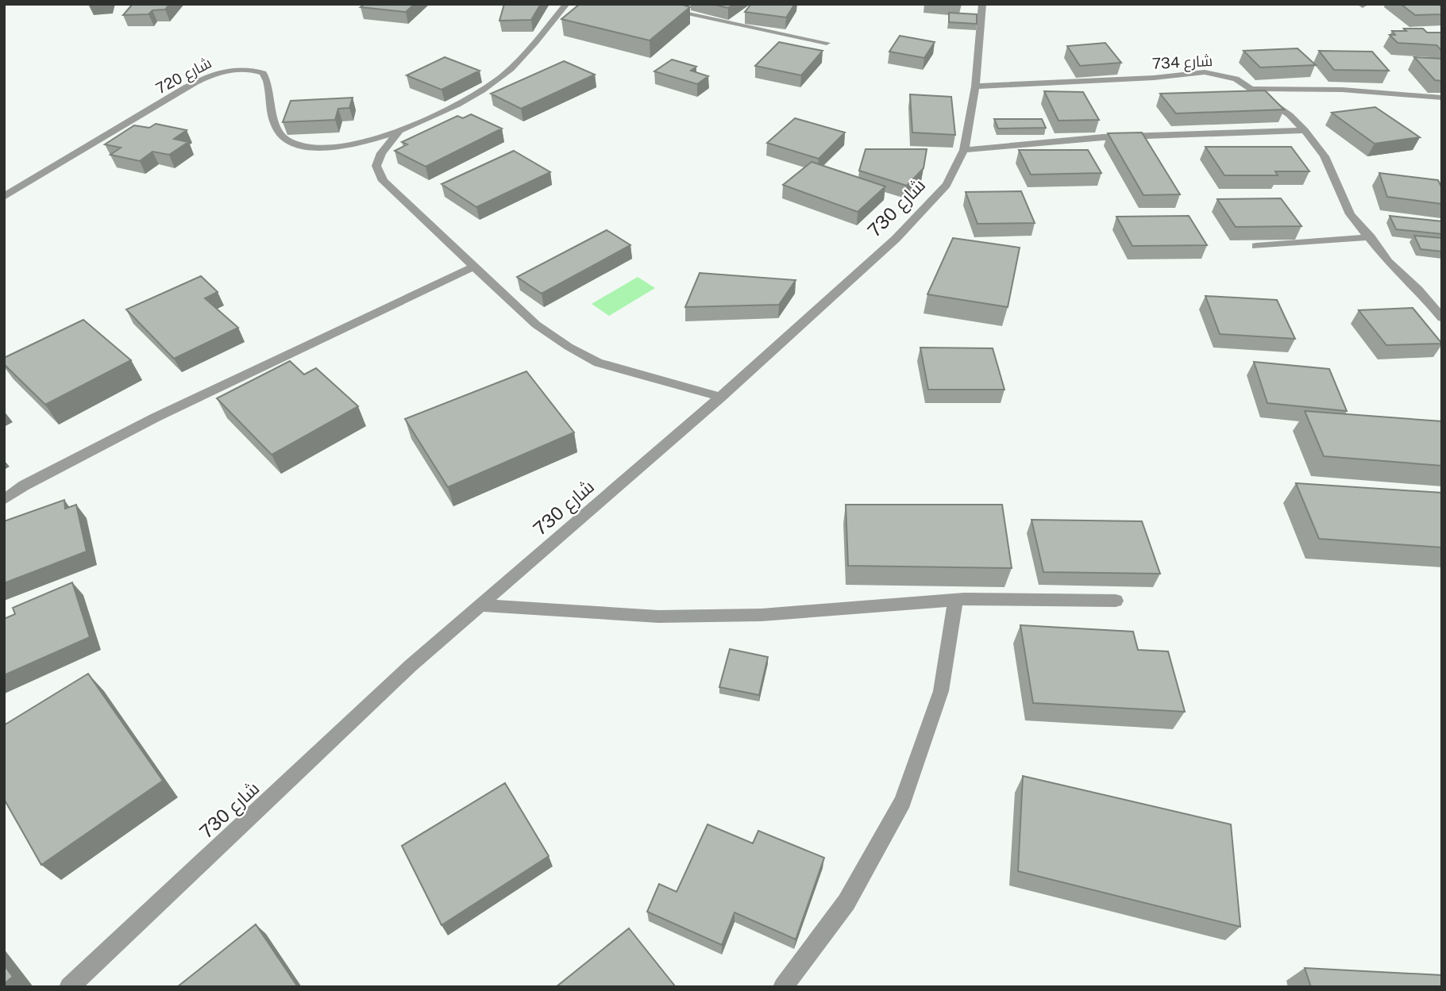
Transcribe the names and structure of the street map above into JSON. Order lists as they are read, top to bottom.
{
  "streets": {
    "street": ["شارع 734", "شارع 720", "شارع 730"]
  },
  "crossings": [
    ["شارع 734", "شارع 730"]
  ]
}
